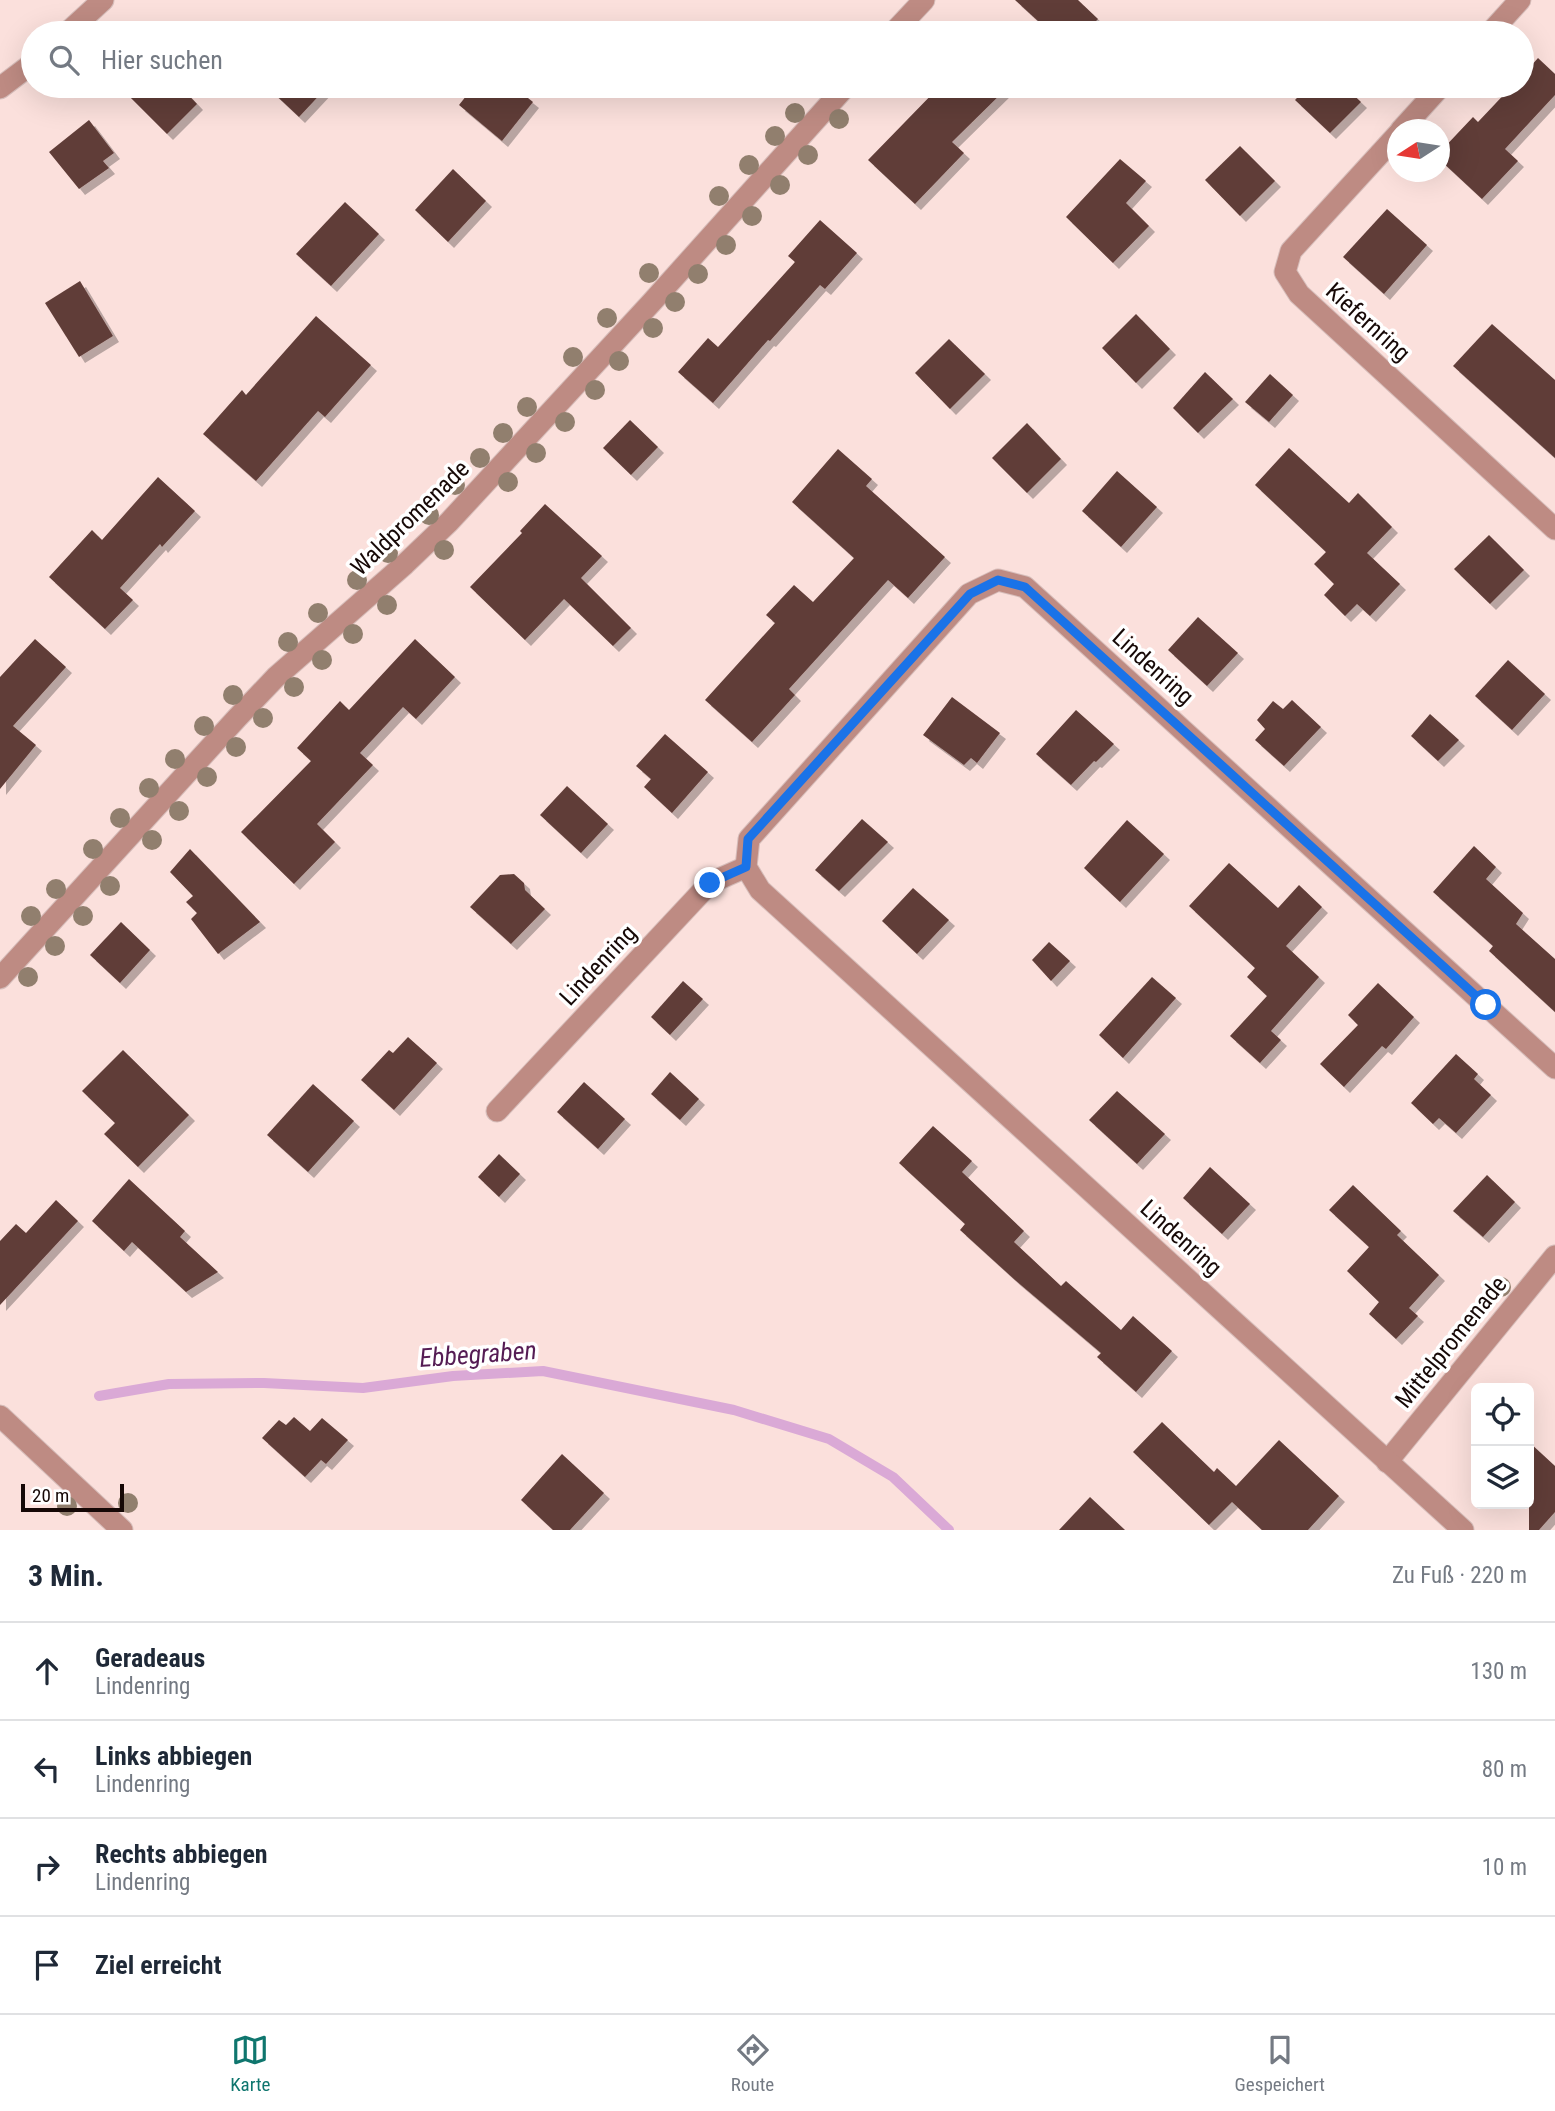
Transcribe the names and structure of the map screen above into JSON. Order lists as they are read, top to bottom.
{
  "streets": {
    "street": [
      "Kiefernring",
      "Waldpromenade",
      "Lindenring",
      "Mittelpromenade"
    ]
  },
  "crossings": [
    ["Lindenring", "Mittelpromenade"]
  ],
  "water": ["Ebbegraben"],
  "scale_bar": "20 m",
  "north": "left",
  "page": {
    "search": "Hier suchen",
    "scale": "20 m",
    "heading": ["3 Min.", "Zu Fuß · 220 m"],
    "list": [
      ["Geradeaus", "Lindenring", "130 m"],
      ["Links abbiegen", "Lindenring", "80 m"],
      ["Rechts abbiegen", "Lindenring", "10 m"],
      "Ziel erreicht"
    ],
    "nav": ["Karte", "Route", "Gespeichert"]
  }
}
